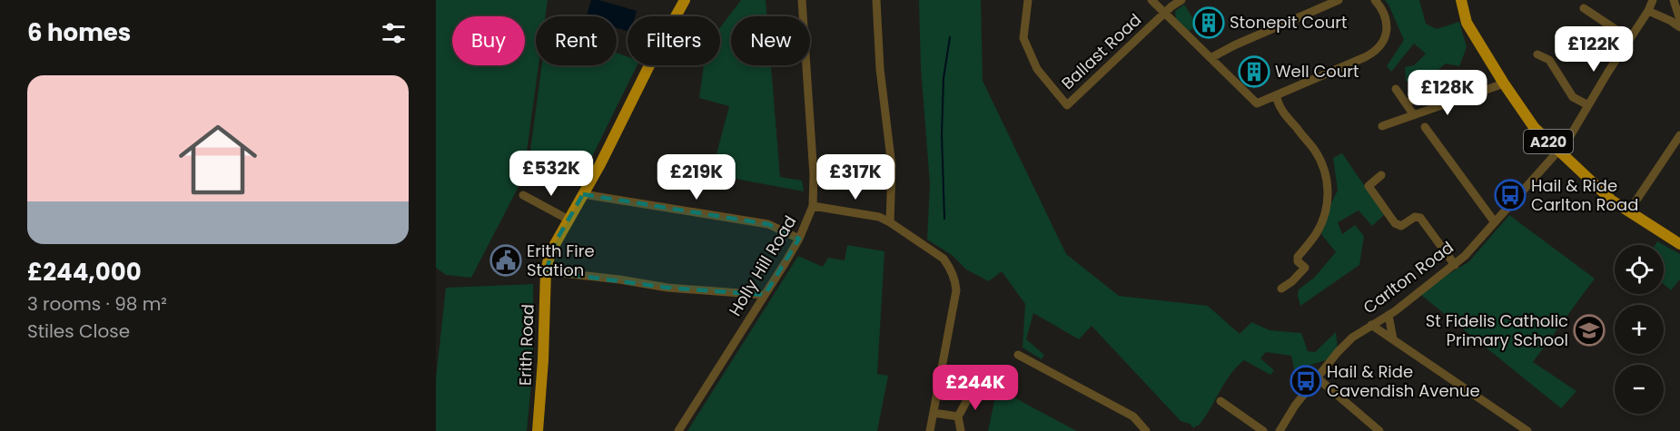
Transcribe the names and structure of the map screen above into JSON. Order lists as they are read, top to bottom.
{
  "streets": {
    "main road": ["A220", "Erith Road"],
    "street": ["Ballast Road", "Holly Hill Road", "Carlton Road"]
  },
  "crossings": [
    ["A220", "Carlton Road"]
  ],
  "places": {
    "building": ["Stonepit Court", "Well Court"],
    "bus stop": ["Hail & Ride Carlton Road", "Hail & Ride Cavendish Avenue"],
    "public building": ["Erith Fire Station"],
    "school or university": ["St Fidelis Catholic Primary School"]
  },
  "page": {
    "heading": "6 homes",
    "chip": [
      "Buy",
      "Rent",
      "Filters",
      "New"
    ],
    "price": [
      "£122K",
      "£128K",
      "£532K",
      "£219K",
      "£317K",
      "£244K"
    ],
    "list": [
      {
        "name": "£244,000",
        "note": "3 rooms · 98 m² · Stiles Close"
      }
    ],
    "map_buttons": ["+", "−"]
  }
}
